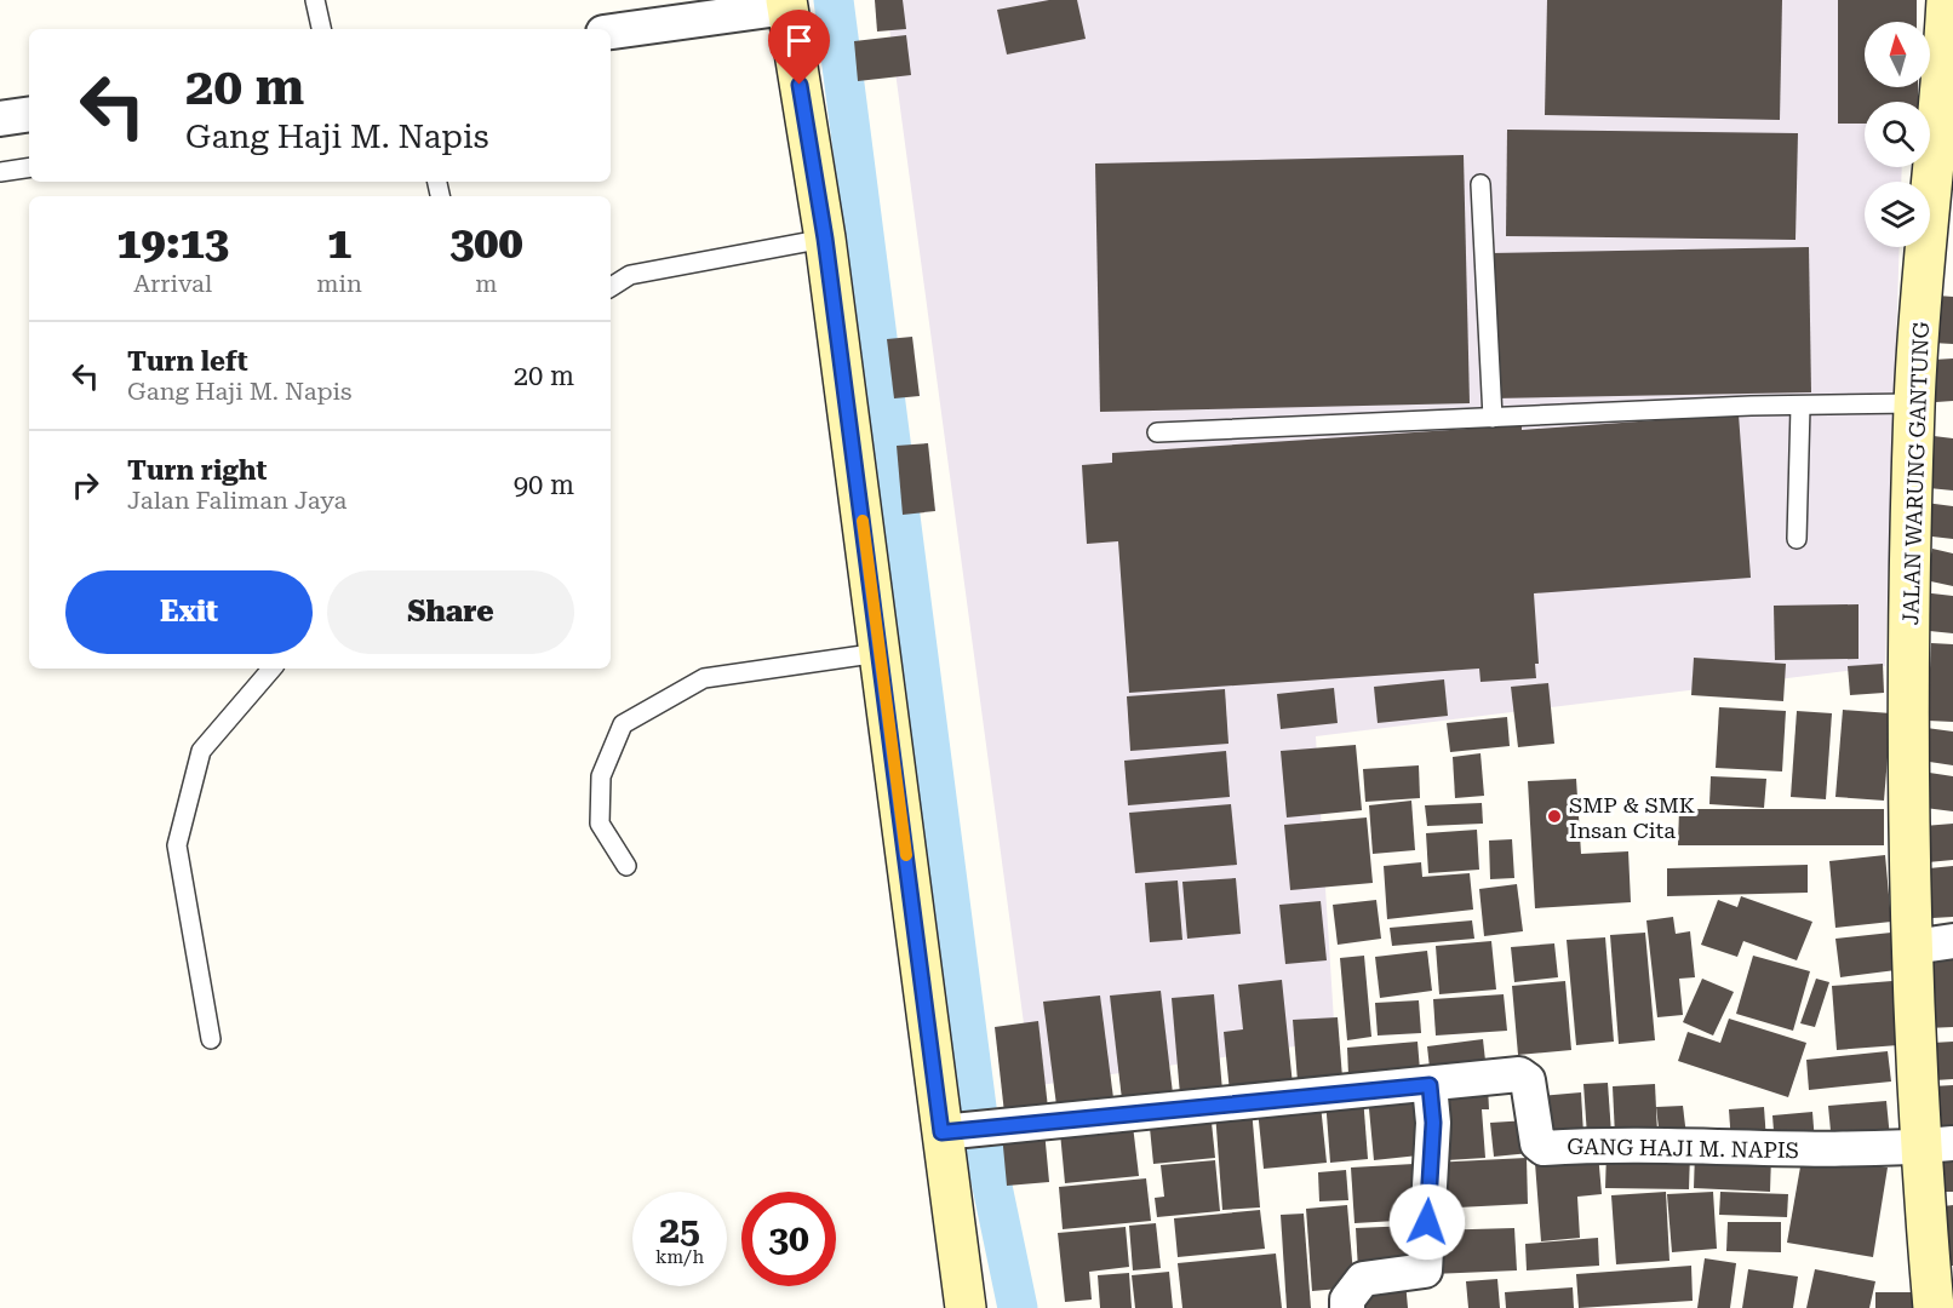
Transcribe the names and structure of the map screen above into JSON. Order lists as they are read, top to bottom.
{
  "streets": {
    "street": ["JALAN WARUNG GANTUNG", "GANG HAJI M. NAPIS"]
  },
  "crossings": [
    ["JALAN WARUNG GANTUNG", "GANG HAJI M. NAPIS"]
  ],
  "places": ["SMP & SMK Insan Cita"],
  "north": "top",
  "page": {
    "turn": ["20 m", "Gang Haji M. Napis"],
    "eta": [
      "19:13",
      "Arrival",
      "1",
      "min",
      "300",
      "m"
    ],
    "list": [
      {
        "name": "Turn left",
        "note": "Gang Haji M. Napis",
        "value": "20 m"
      },
      {
        "name": "Turn right",
        "note": "Jalan Faliman Jaya",
        "value": "90 m"
      }
    ],
    "buttons": ["Exit", "Share"],
    "speed": "25 km/h",
    "limit": "30"
  }
}
